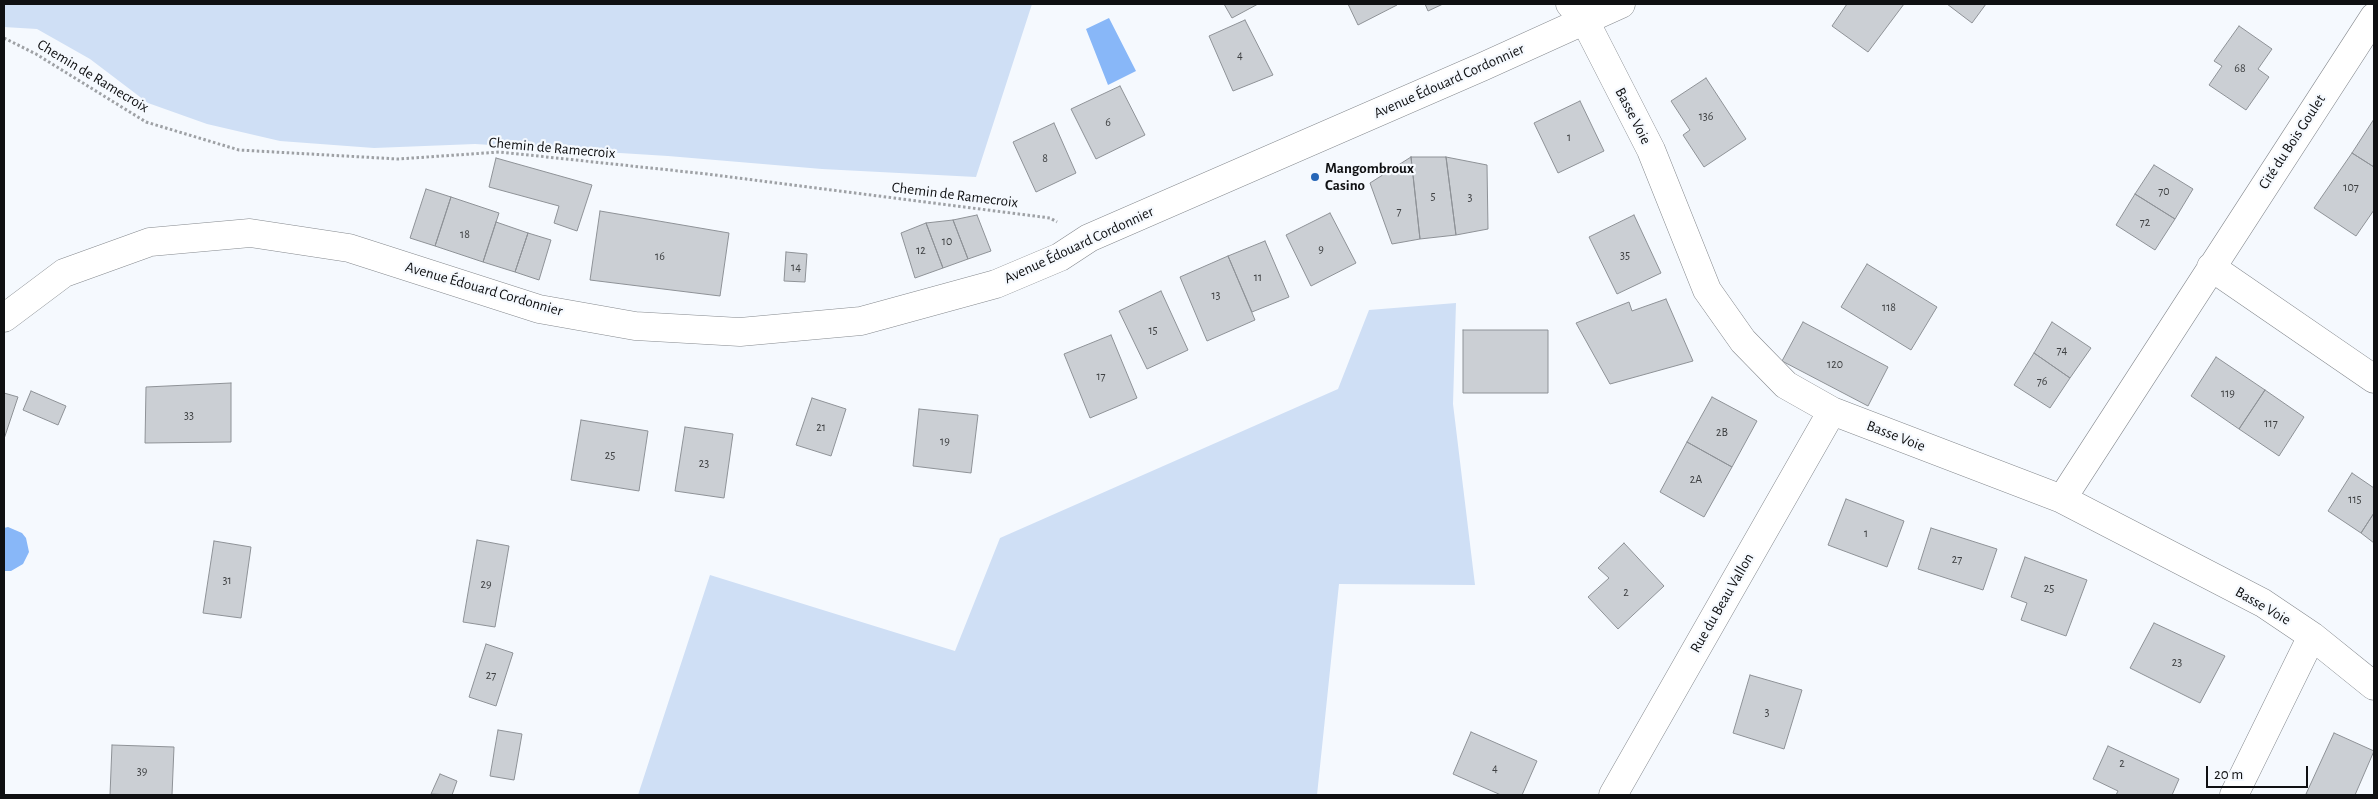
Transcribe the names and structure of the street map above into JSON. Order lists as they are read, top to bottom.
{
  "streets": {
    "street": [
      "Avenue Édouard Cordonnier",
      "Basse Voie",
      "Cité du Bois Goulet",
      "Rue du Beau Vallon"
    ],
    "path": ["Chemin de Ramecroix"]
  },
  "crossings": [
    ["Chemin de Ramecroix", "Avenue Édouard Cordonnier"],
    ["Avenue Édouard Cordonnier", "Basse Voie"],
    ["Basse Voie", "Cité du Bois Goulet"],
    ["Basse Voie", "Rue du Beau Vallon"]
  ],
  "places": ["Mangombroux Casino"],
  "house_numbers": [
    "4",
    "68",
    "136",
    "6",
    "1",
    "8",
    "107",
    "70",
    "5",
    "3",
    "7",
    "72",
    "18",
    "10",
    "9",
    "12",
    "35",
    "16",
    "14",
    "11",
    "13",
    "118",
    "15",
    "74",
    "120",
    "17",
    "76",
    "119",
    "33",
    "117",
    "21",
    "2B",
    "19",
    "25",
    "23",
    "2A",
    "115",
    "1",
    "27",
    "31",
    "29",
    "25",
    "2",
    "23",
    "27",
    "3",
    "2",
    "4",
    "39"
  ],
  "scale_bar": "20 m"
}
